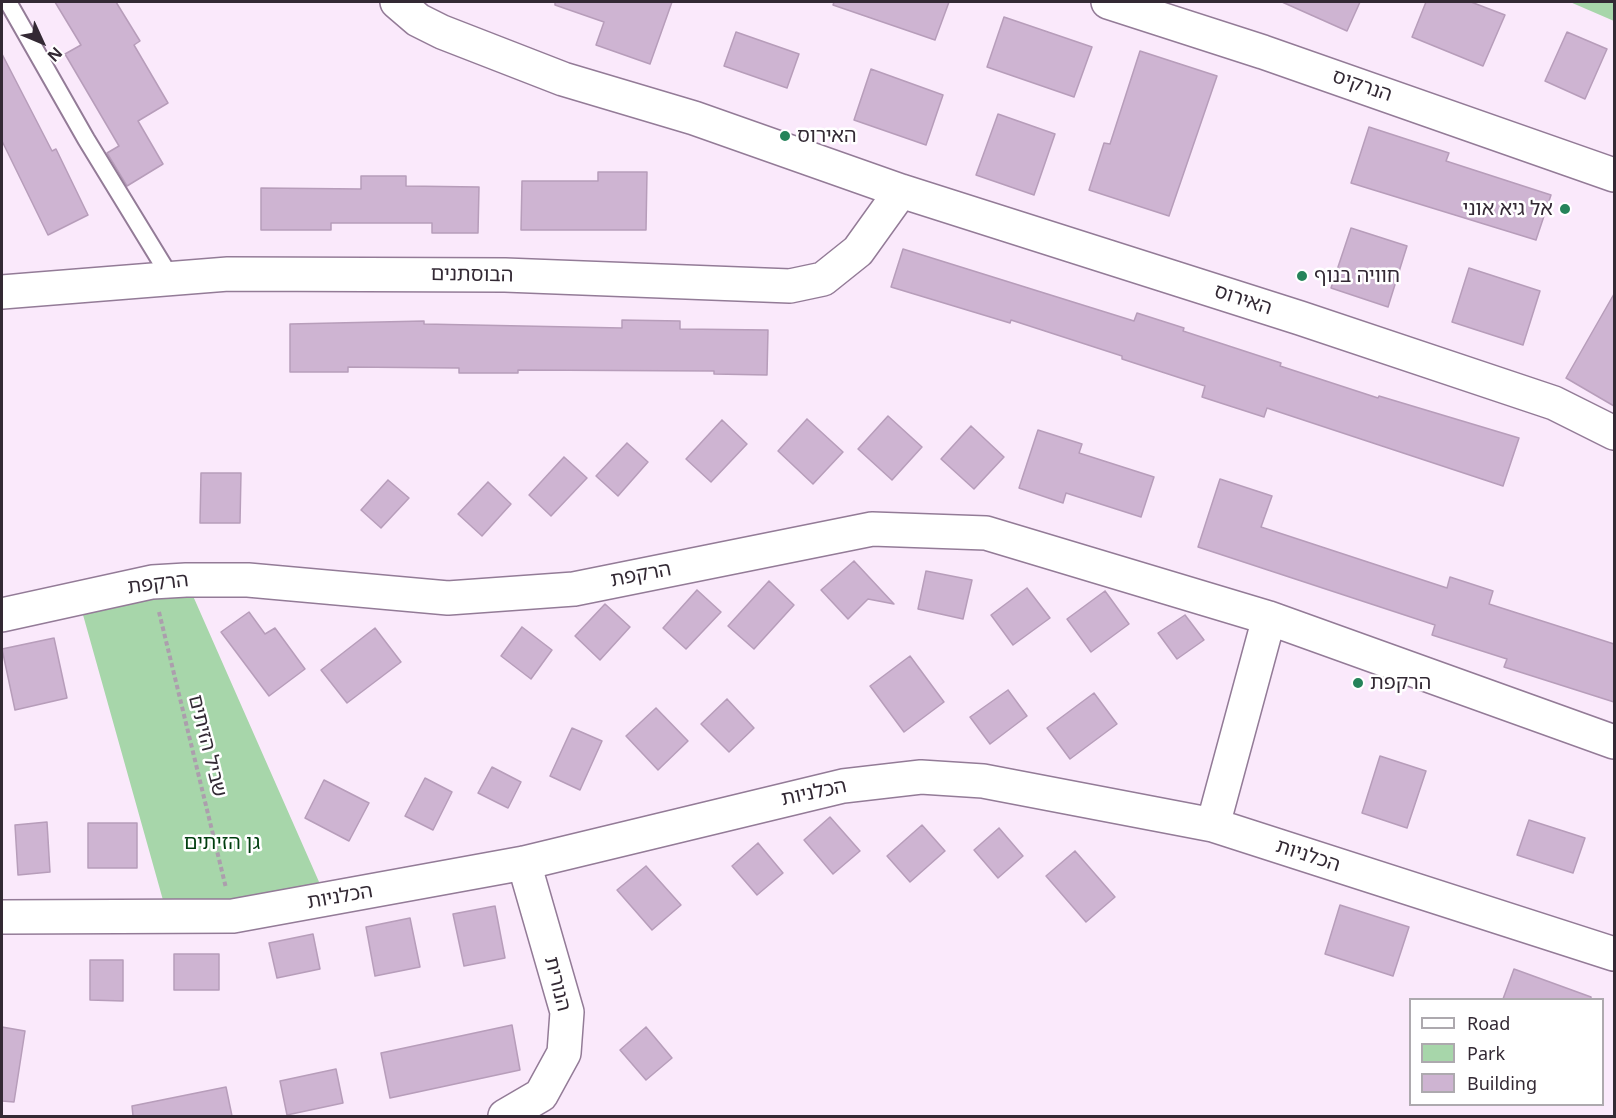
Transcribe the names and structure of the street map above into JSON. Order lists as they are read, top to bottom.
{
  "streets": {
    "street": [
      "הנרקיס",
      "הבוסתנים",
      "האירוס",
      "הרקפת",
      "הכלניות",
      "הנורית"
    ],
    "path": ["שביל הזיתים"]
  },
  "crossings": [
    ["הבוסתנים", "האירוס"],
    ["הרקפת", "שביל הזיתים"],
    ["שביל הזיתים", "הכלניות"],
    ["הכלניות", "הנורית"]
  ],
  "parks": ["גן הזיתים"],
  "places": [
    "האירוס",
    "אל גיא אוני",
    "חוויה בנוף",
    "הרקפת"
  ],
  "legend": ["Road", "Park", "Building"],
  "north": "bottom right"
}
